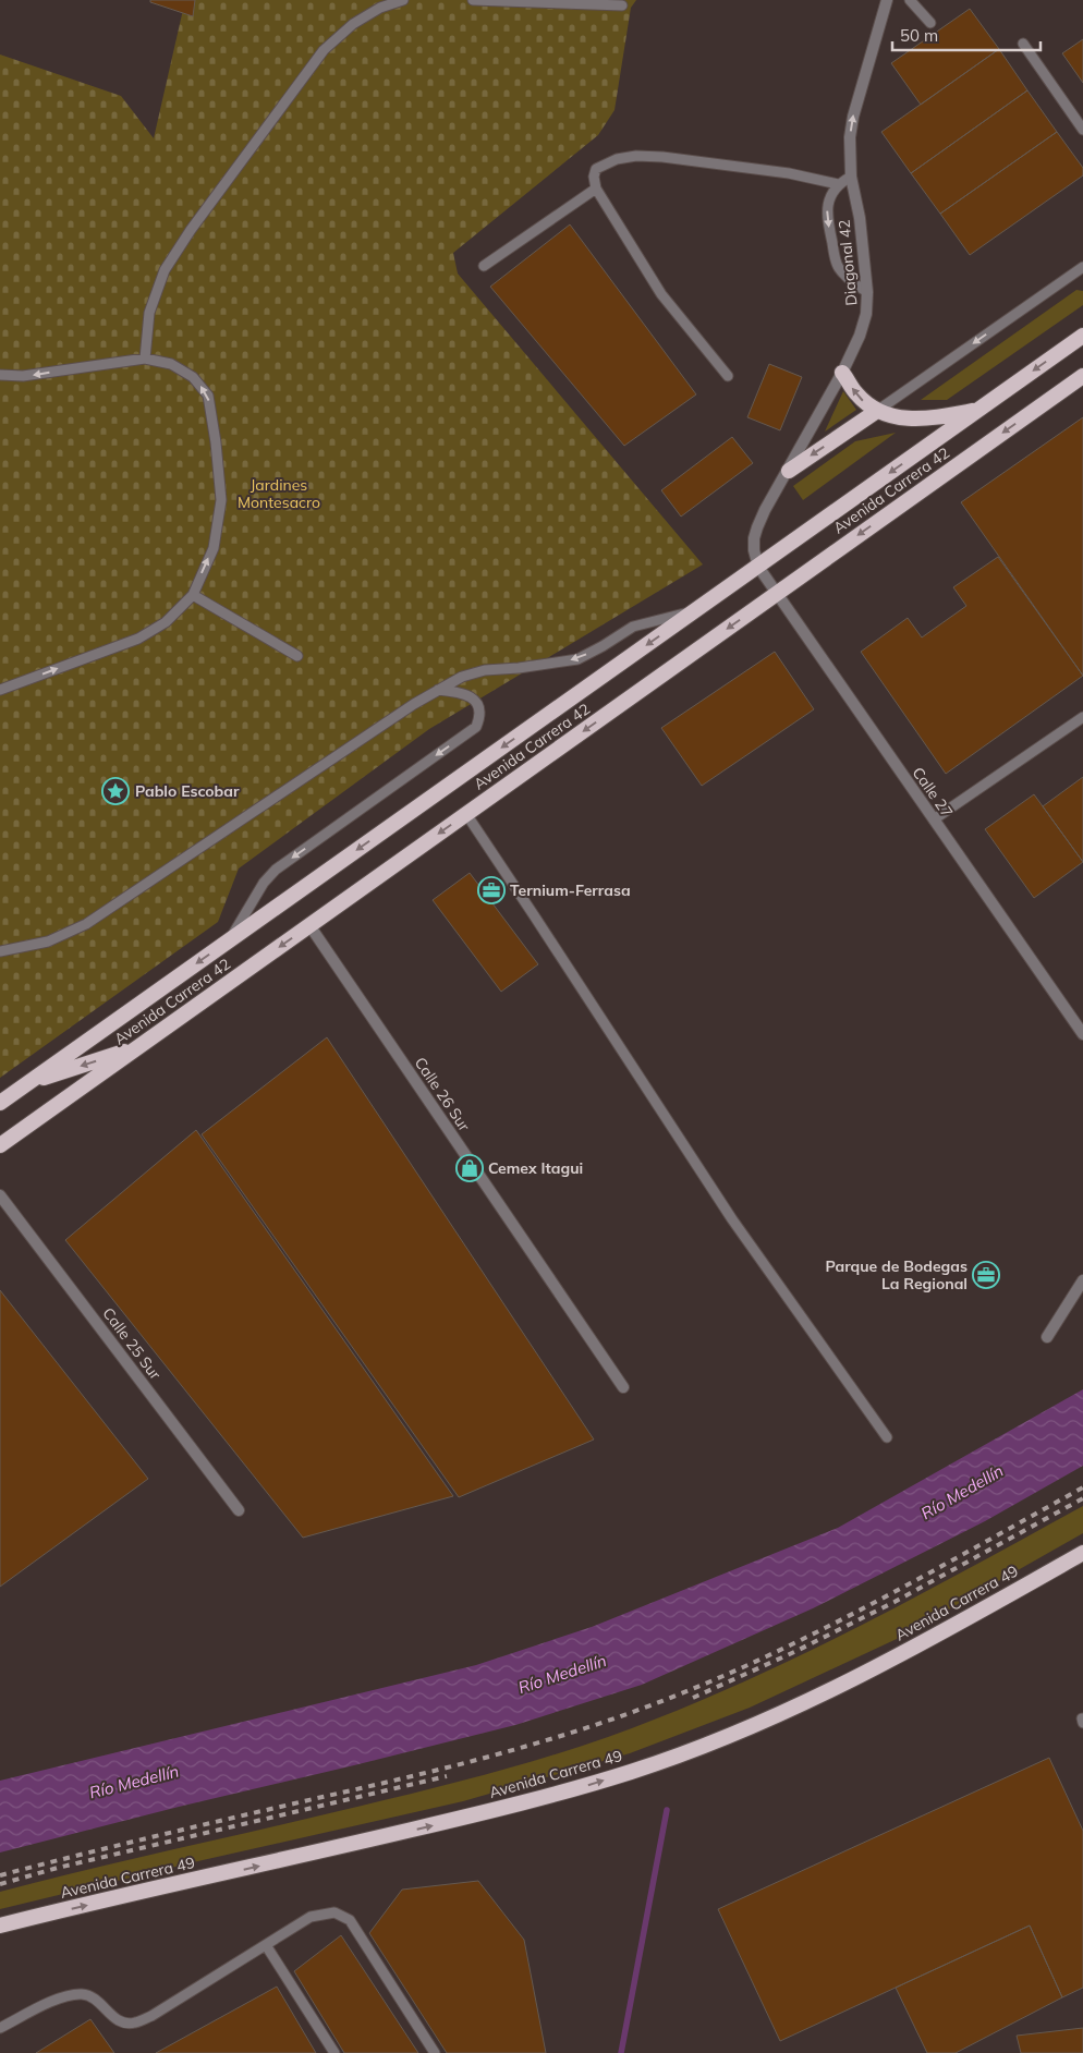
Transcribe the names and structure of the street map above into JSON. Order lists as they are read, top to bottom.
{
  "streets": {
    "highway": ["Avenida Carrera 42", "Avenida Carrera 49"],
    "street": [
      "Diagonal 42",
      "Calle 27",
      "Calle 26 Sur",
      "Calle 25 Sur"
    ]
  },
  "crossings": [
    ["Diagonal 42", "Avenida Carrera 42"],
    ["Diagonal 42", "Calle 27"],
    ["Avenida Carrera 42", "Calle 27"],
    ["Avenida Carrera 42", "Calle 26 Sur"]
  ],
  "one_way": ["Avenida Carrera 42", "Avenida Carrera 49"],
  "water": ["Río Medellín"],
  "parks": ["Jardines Montesacro"],
  "places": {
    "place": ["Pablo Escobar"],
    "office": ["Ternium-Ferrasa", "Parque de Bodegas La Regional"],
    "shop": ["Cemex Itagui"]
  },
  "scale_bar": "50 m"
}
